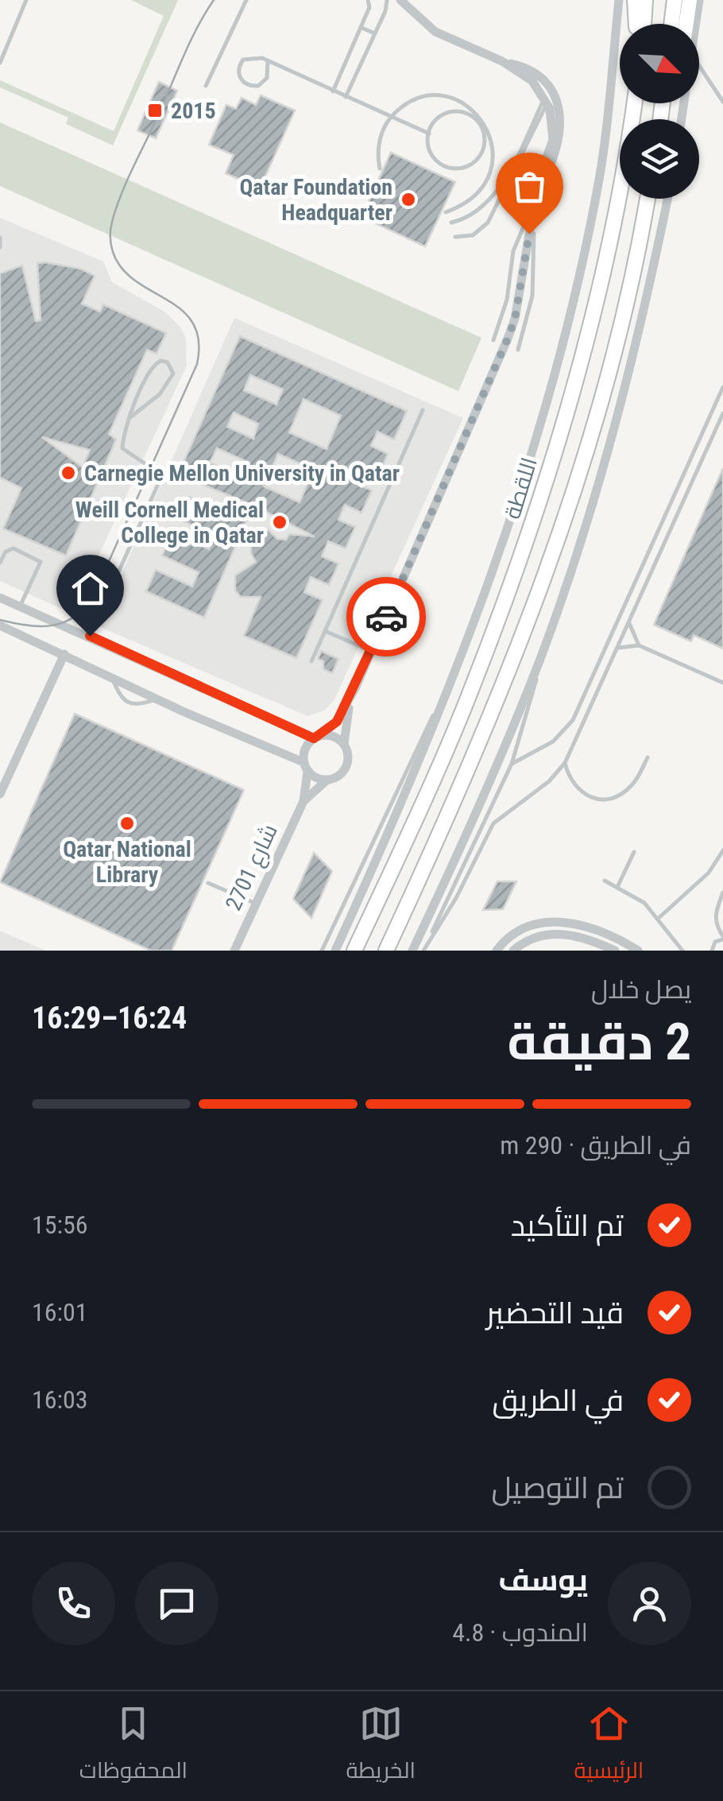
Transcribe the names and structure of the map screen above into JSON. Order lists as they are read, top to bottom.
{
  "streets": {
    "main road": ["اللقطة"],
    "street": ["شارع 2701"]
  },
  "places": {
    "transit": ["2015"],
    "other": [
      "Qatar Foundation Headquarter",
      "Carnegie Mellon University in Qatar",
      "Weill Cornell Medical College in Qatar",
      "Qatar National Library"
    ]
  },
  "north": "bottom right",
  "page": {
    "heading": ["2 دقيقة", "يصل خلال", "16:24–16:29"],
    "panel": ["يوسف", "المندوب · 4.8"],
    "bar": "في الطريق · 290 m",
    "list": [
      ["تم التأكيد", "15:56"],
      ["قيد التحضير", "16:01"],
      ["في الطريق", "16:03"],
      "تم التوصيل"
    ],
    "tabs": ["الرئيسية", "الخريطة", "المحفوظات"]
  }
}
